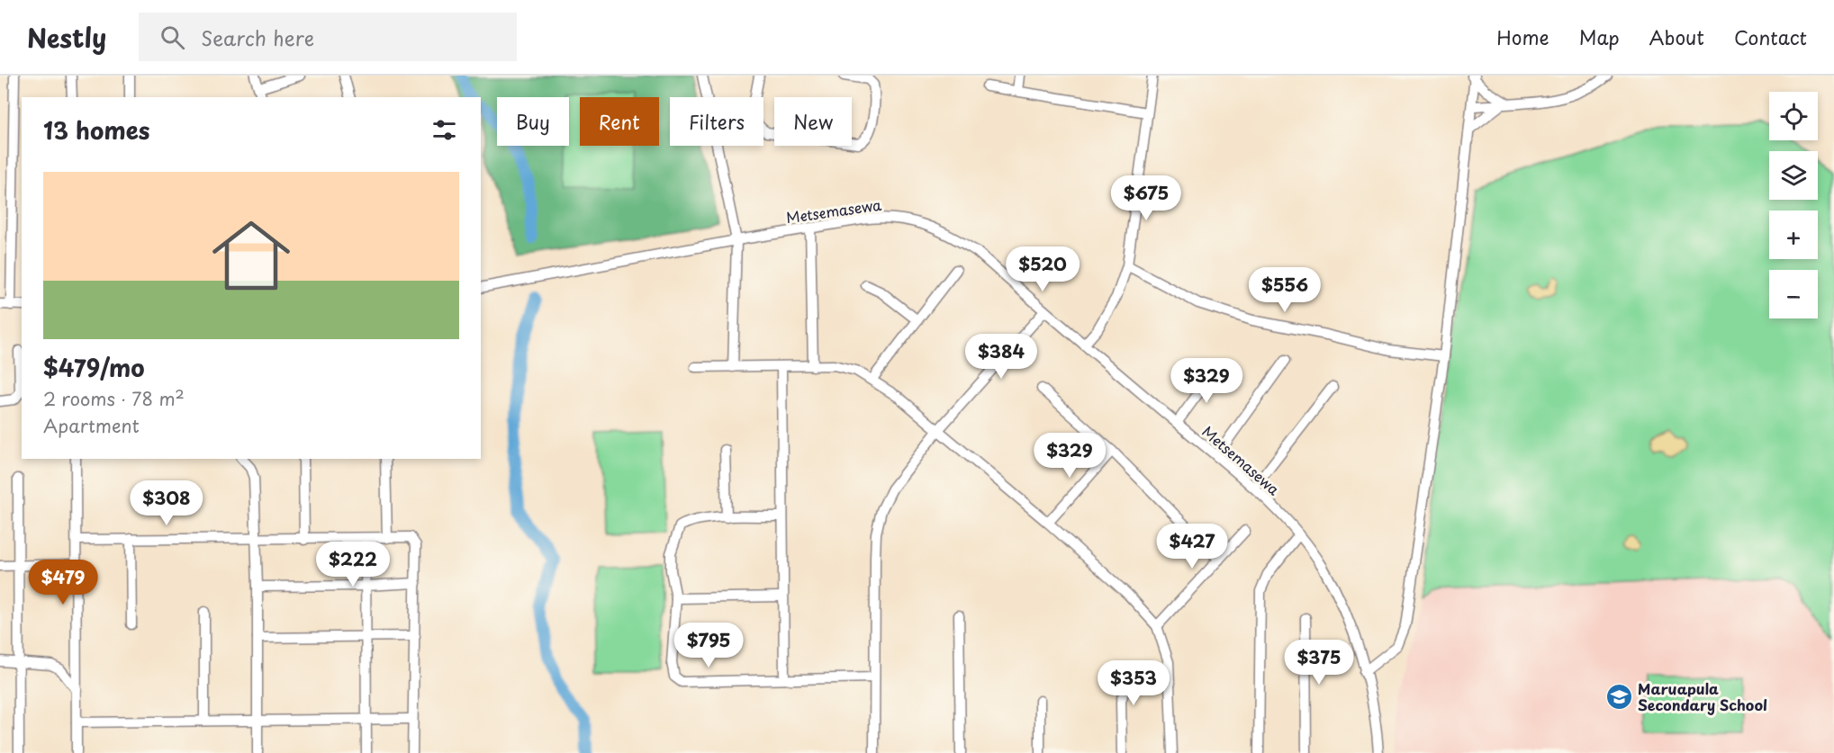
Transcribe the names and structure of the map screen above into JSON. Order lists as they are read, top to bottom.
{
  "streets": {
    "street": ["Metsemasewa"]
  },
  "places": {
    "school or university": ["Maruapula Secondary School"]
  },
  "page": {
    "header": "Nestly",
    "search": "Search here",
    "nav": [
      "Home",
      "Map",
      "About",
      "Contact"
    ],
    "map_buttons": ["+", "−"],
    "chip": [
      "Buy",
      "Rent",
      "Filters",
      "New"
    ],
    "heading": "13 homes",
    "list": [
      {
        "name": "$479/mo",
        "note": "2 rooms · 78 m² · Apartment"
      }
    ],
    "price": [
      "$675",
      "$520",
      "$556",
      "$384",
      "$329",
      "$329",
      "$308",
      "$427",
      "$222",
      "$479",
      "$795",
      "$375",
      "$353"
    ]
  }
}
